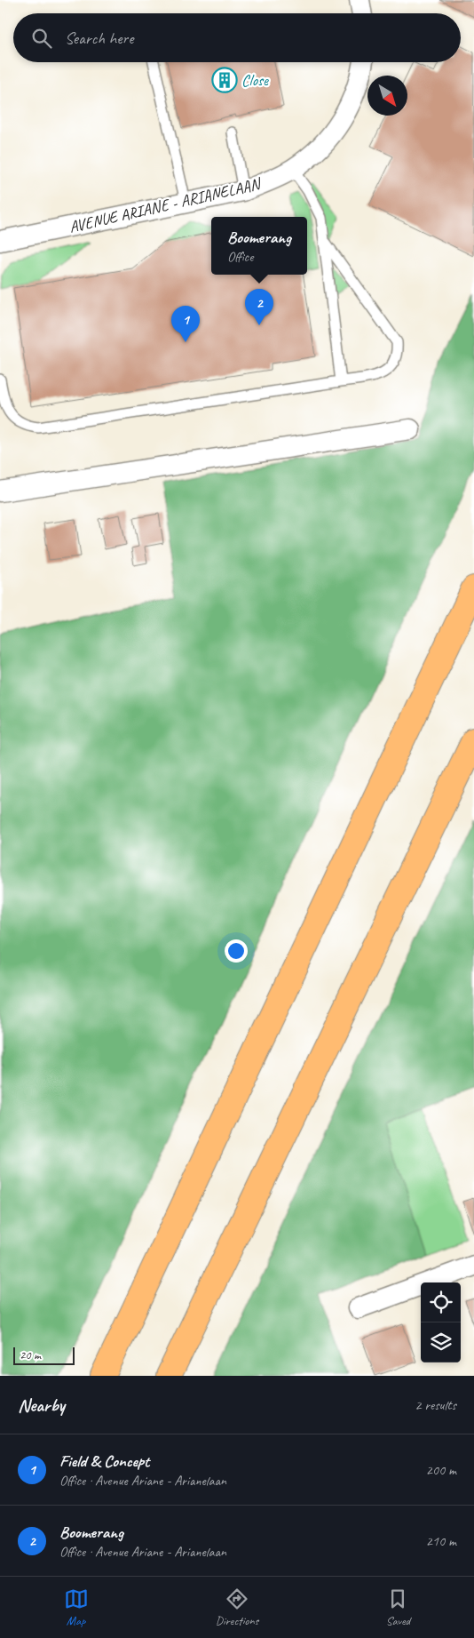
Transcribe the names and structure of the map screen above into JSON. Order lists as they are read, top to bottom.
{
  "streets": {
    "street": ["AVENUE ARIANE - ARIANELAAN"]
  },
  "places": {
    "building": ["Close"]
  },
  "scale_bar": "20 m",
  "north": "bottom right",
  "page": {
    "search": "Search here",
    "popup": ["Boomerang", "Office"],
    "pins": ["2", "1"],
    "scale": "20 m",
    "heading": ["Nearby", "2 results"],
    "list": [
      {
        "mark": "1",
        "name": "Field & Concept",
        "note": "Office · Avenue Ariane - Arianelaan",
        "value": "200 m"
      },
      {
        "mark": "2",
        "name": "Boomerang",
        "note": "Office · Avenue Ariane - Arianelaan",
        "value": "210 m"
      }
    ],
    "nav": ["Map", "Directions", "Saved"]
  }
}
